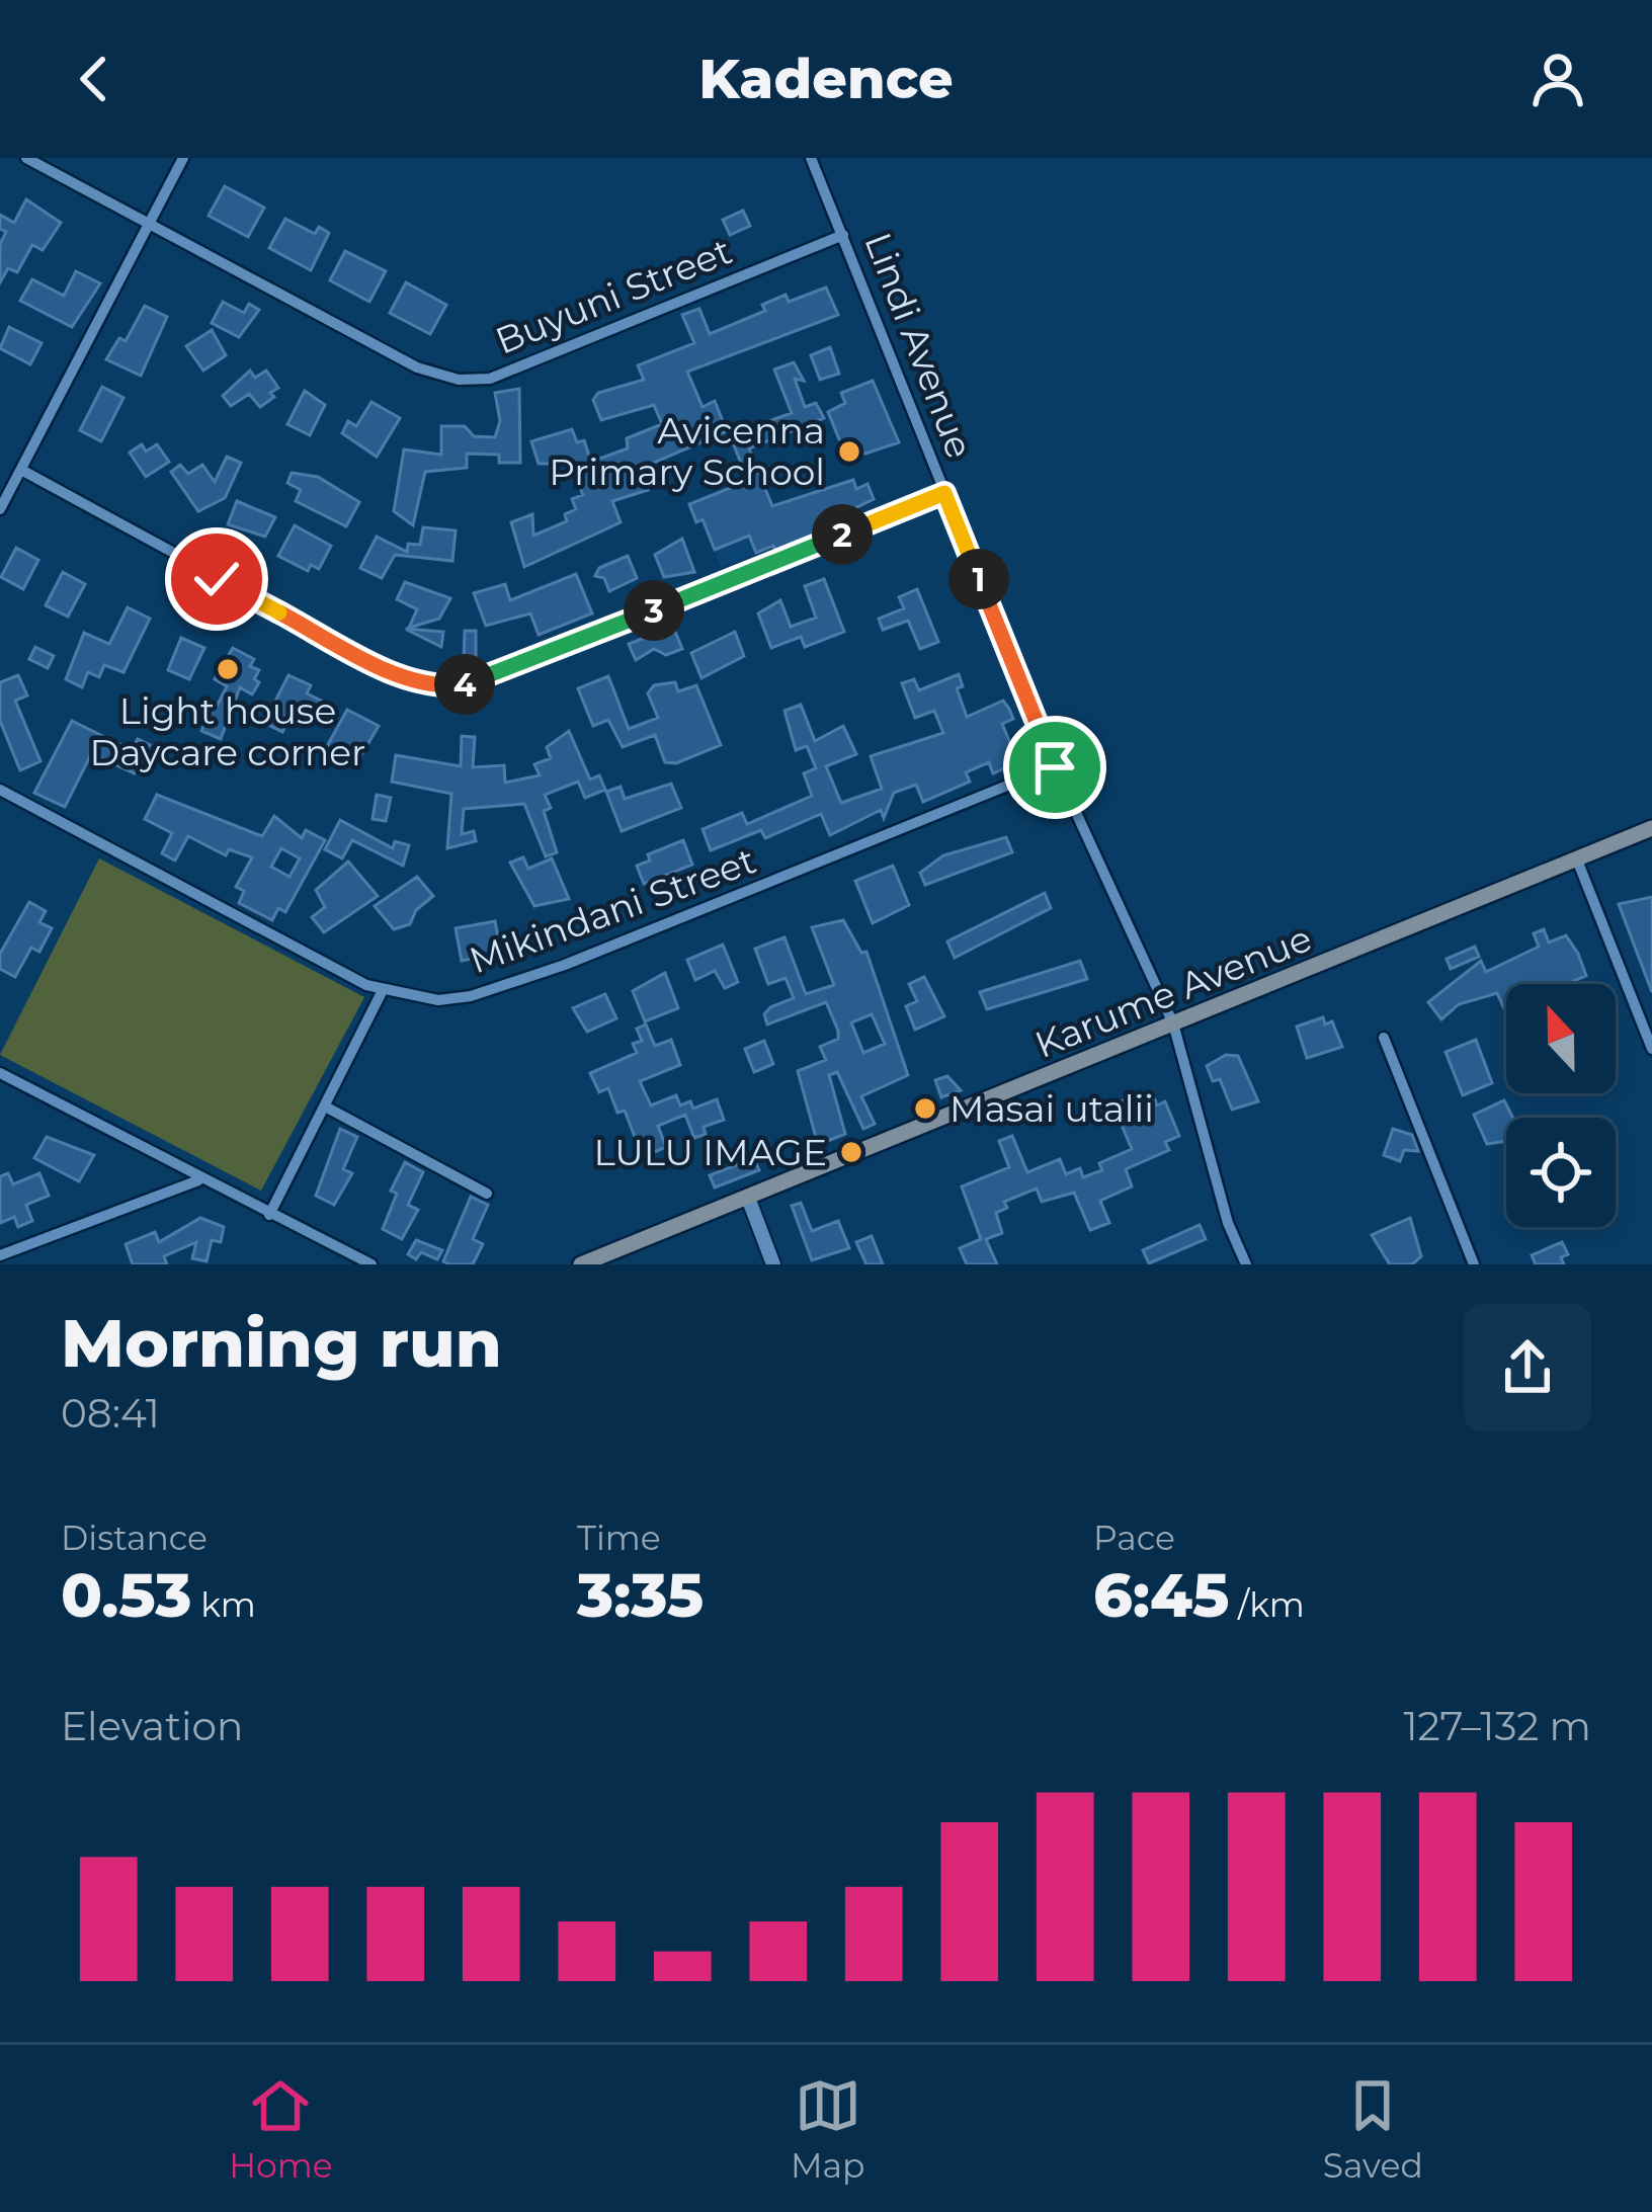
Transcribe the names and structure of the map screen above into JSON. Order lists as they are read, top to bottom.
{
  "streets": {
    "main road": ["Karume Avenue"],
    "street": ["Buyuni Street", "Lindi Avenue", "Mikindani Street"]
  },
  "crossings": [
    ["Buyuni Street", "Lindi Avenue"],
    ["Lindi Avenue", "Mikindani Street"],
    ["Lindi Avenue", "Karume Avenue"]
  ],
  "places": [
    "Avicenna Primary School",
    "Light house Daycare corner",
    "Masai utalii",
    "LULU IMAGE"
  ],
  "north": "top",
  "page": {
    "header": "Kadence",
    "pins": [
      "2",
      "1",
      "3",
      "4"
    ],
    "heading": ["Morning run", "08:41"],
    "stats": [
      ["Distance", "0.53 km"],
      ["Time", "3:35"],
      ["Pace", "6:45 /km"]
    ],
    "chart": ["Elevation", "127–132 m"],
    "tabs": ["Home", "Map", "Saved"]
  }
}
